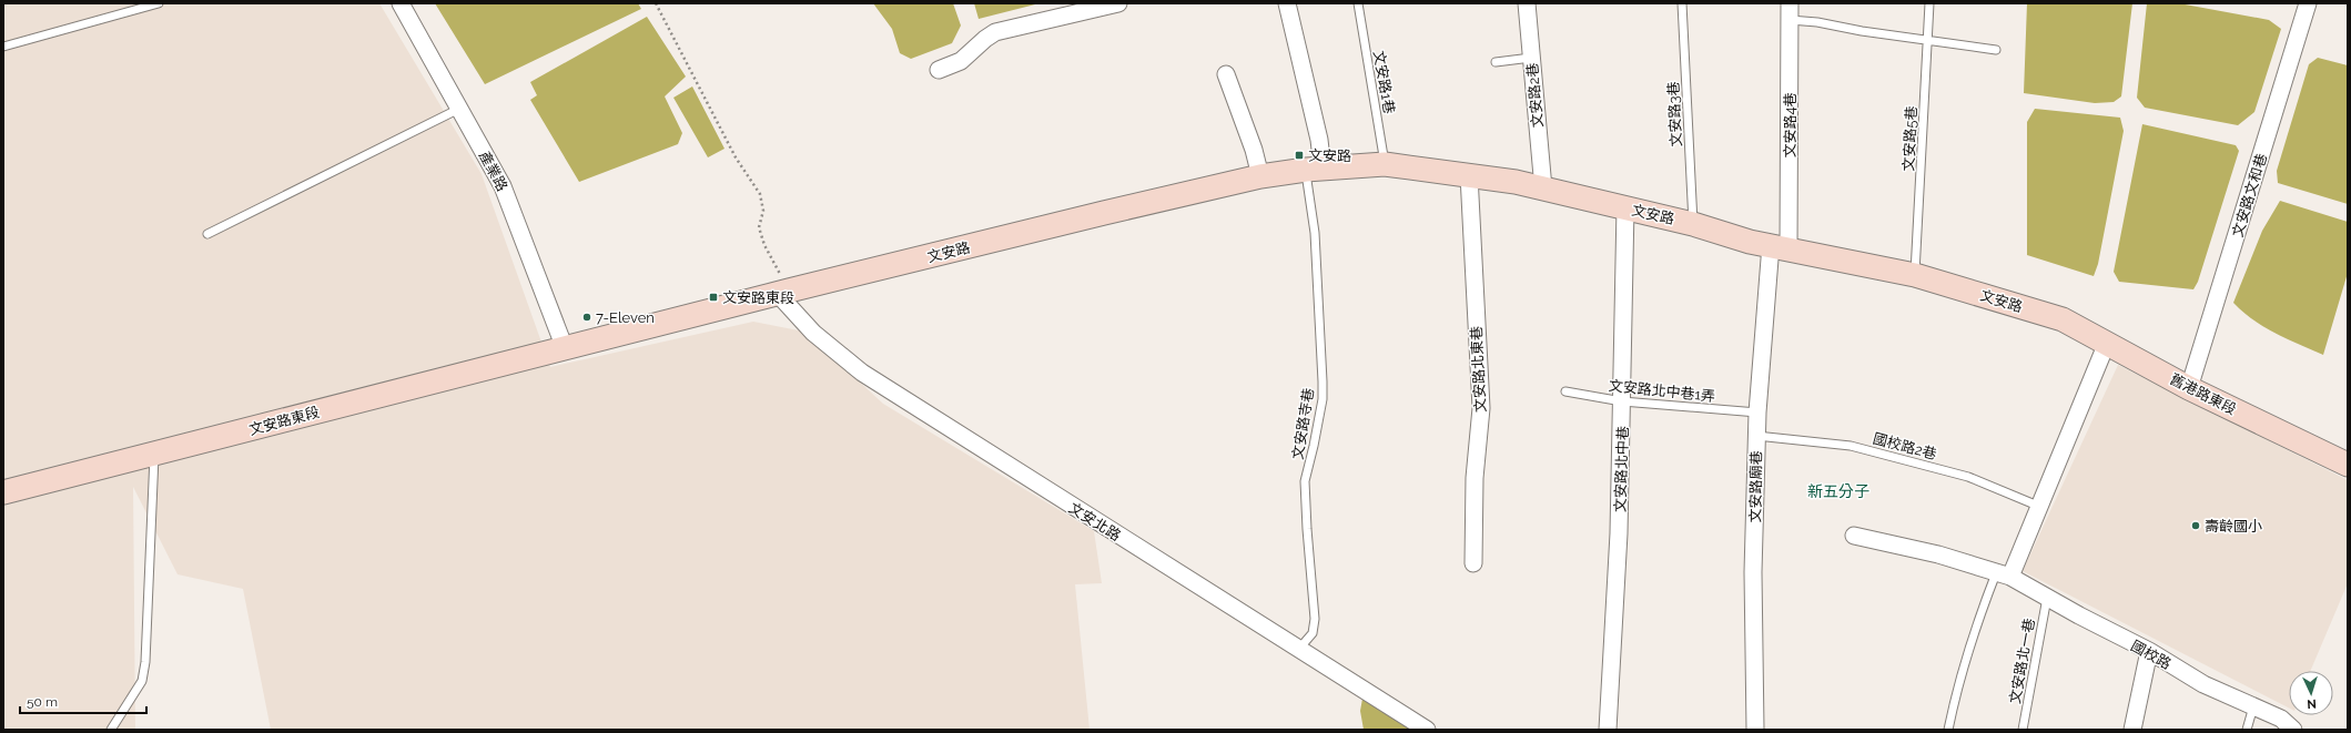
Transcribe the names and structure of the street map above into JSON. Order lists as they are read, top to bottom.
{
  "streets": {
    "street": [
      "文安路2巷",
      "文安路4巷",
      "產業路",
      "文安路文和巷",
      "文安路",
      "文安路北東巷",
      "舊港路東段",
      "文安路東段",
      "文安路北中巷",
      "文安路廟巷",
      "文安北路",
      "國校路"
    ],
    "lane": [
      "文安路1巷",
      "文安路3巷",
      "文安路5巷",
      "文安路北中巷1弄",
      "文安路寺巷",
      "國校路2巷",
      "文安路北一巷"
    ]
  },
  "crossings": [
    ["文安路1巷", "文安路"],
    ["文安路2巷", "文安路"],
    ["文安路3巷", "文安路"],
    ["文安路4巷", "文安路"],
    ["文安路4巷", "文安路廟巷"],
    ["文安路5巷", "文安路"],
    ["產業路", "文安路"],
    ["產業路", "文安路東段"],
    ["文安路文和巷", "舊港路東段"],
    ["文安路", "文安路北東巷"],
    ["文安路", "舊港路東段"],
    ["文安路", "文安路東段"],
    ["文安路", "文安路寺巷"],
    ["文安路", "文安路北中巷"],
    ["文安路", "文安路廟巷"],
    ["文安路", "文安北路"],
    ["文安路北中巷1弄", "文安路北中巷"],
    ["文安路北中巷1弄", "文安路廟巷"],
    ["文安路寺巷", "文安北路"],
    ["國校路2巷", "文安路廟巷"],
    ["國校路", "文安路北一巷"]
  ],
  "districts": ["新五分子"],
  "places": {
    "transit": ["文安路", "文安路東段"],
    "other": ["7-Eleven", "壽齡國小"]
  },
  "scale_bar": "50 m",
  "north": "bottom"
}
